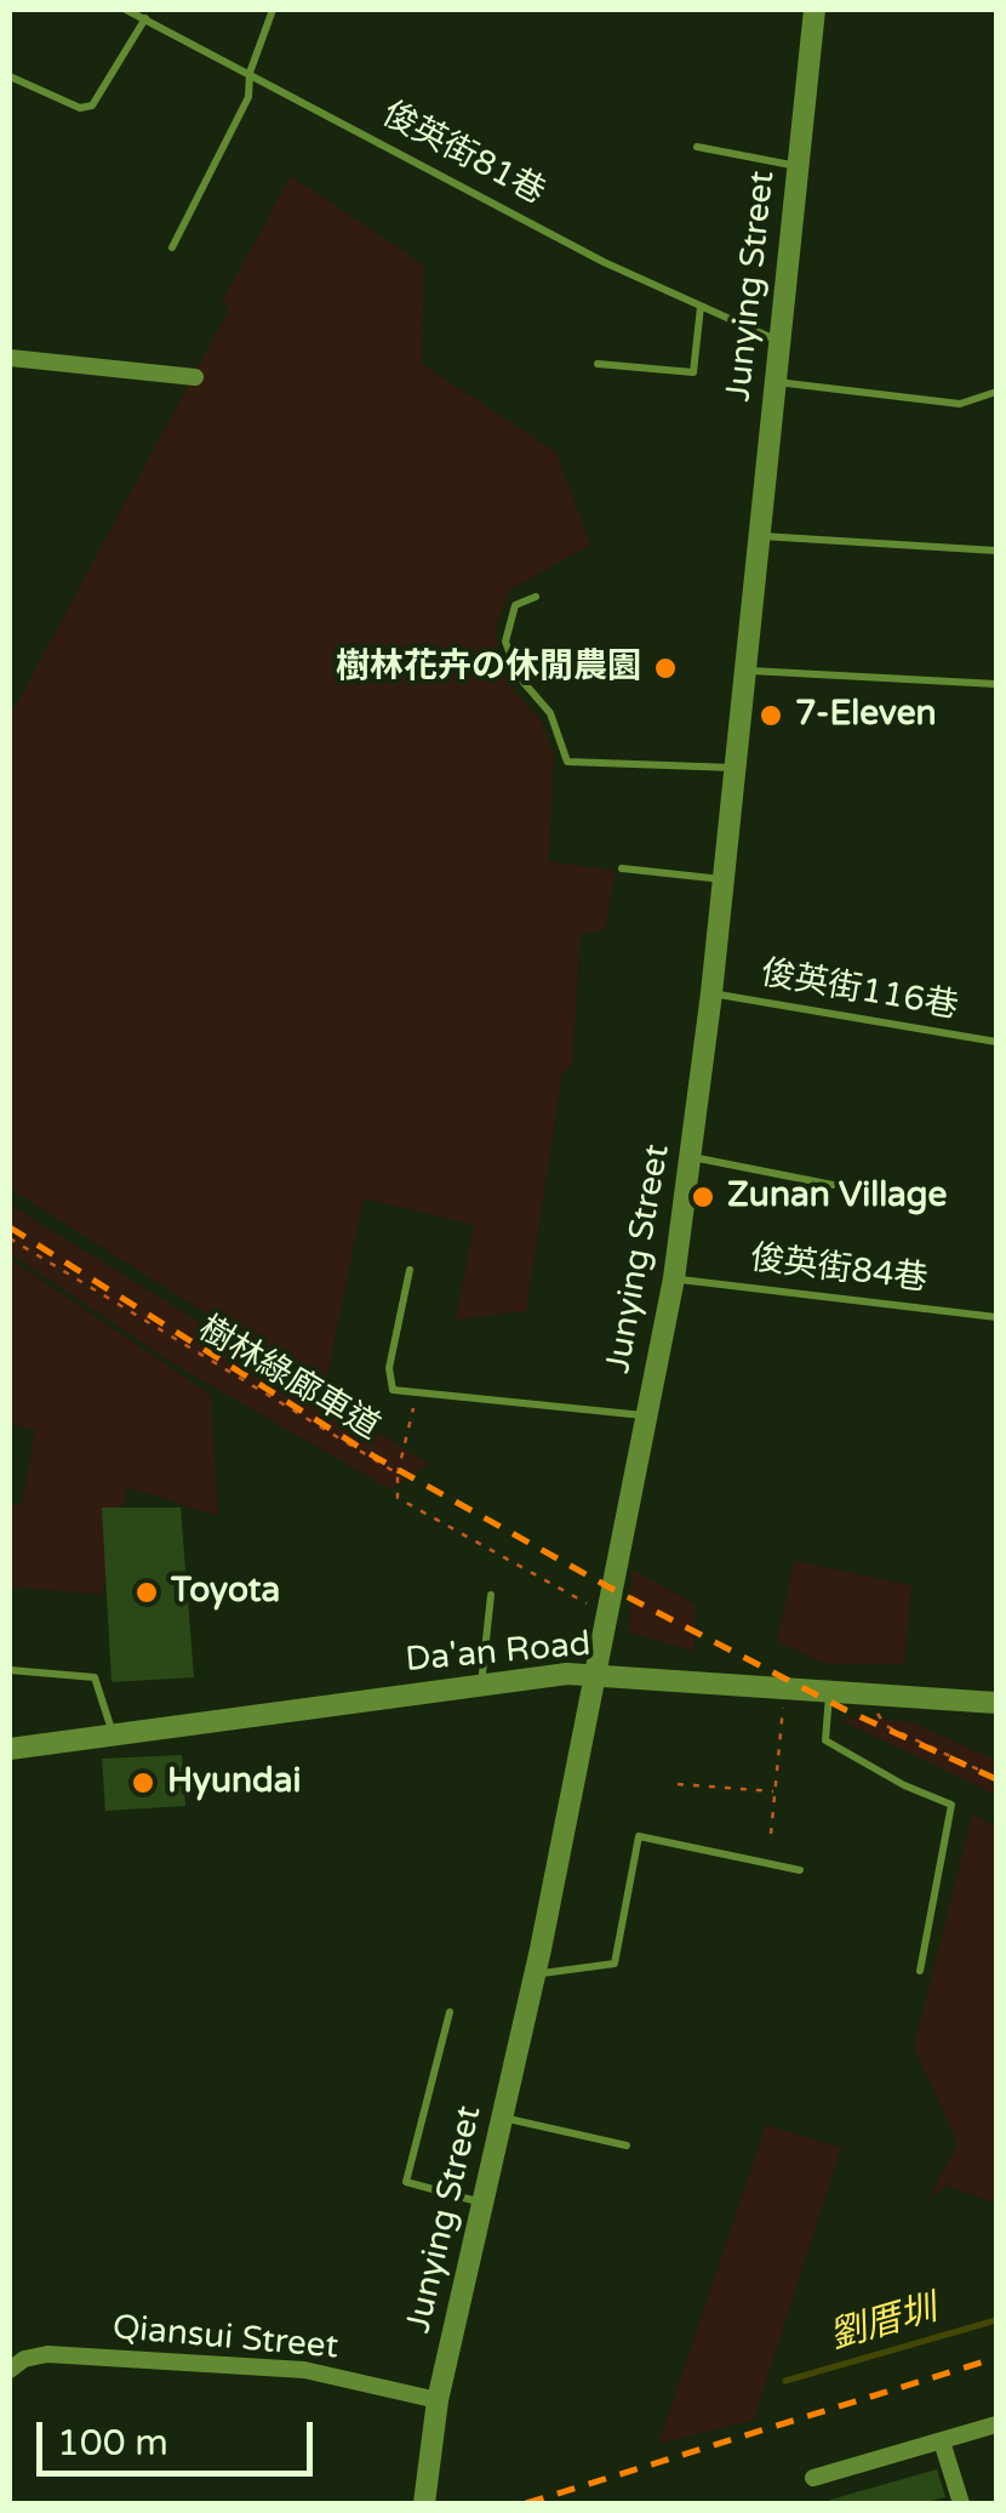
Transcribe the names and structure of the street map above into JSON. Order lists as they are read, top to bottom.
{
  "streets": {
    "street": ["Junying Street", "Da'an Road", "Qiansui Street"],
    "lane": ["俊英街81巷", "俊英街116巷", "俊英街84巷"],
    "path": ["樹林綠廊車道"]
  },
  "crossings": [
    ["俊英街81巷", "Junying Street"],
    ["Junying Street", "俊英街116巷"],
    ["Junying Street", "俊英街84巷"],
    ["Junying Street", "Da'an Road"],
    ["Junying Street", "Qiansui Street"]
  ],
  "water": ["劉厝圳"],
  "places": [
    "樹林花卉の休閒農園",
    "7-Eleven",
    "Zunan Village",
    "Toyota",
    "Hyundai"
  ],
  "scale_bar": "100 m"
}
